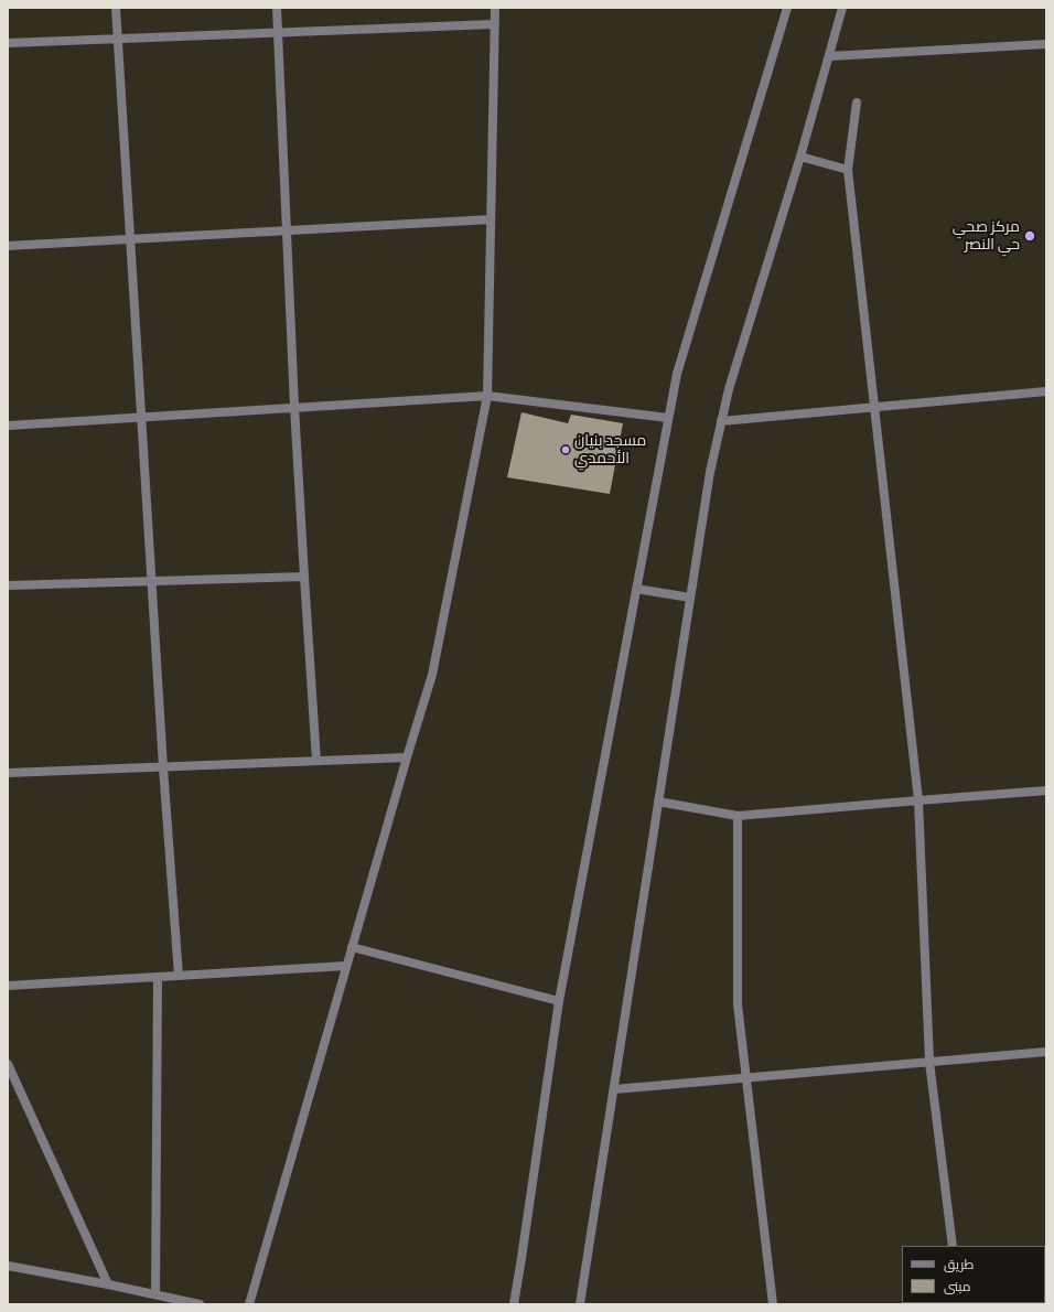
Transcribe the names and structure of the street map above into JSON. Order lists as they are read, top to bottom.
{
  "places": ["مركز صحي حي النصر", "مسجد بنيان الأحمدي"],
  "legend": ["طريق", "مبنى"]
}
